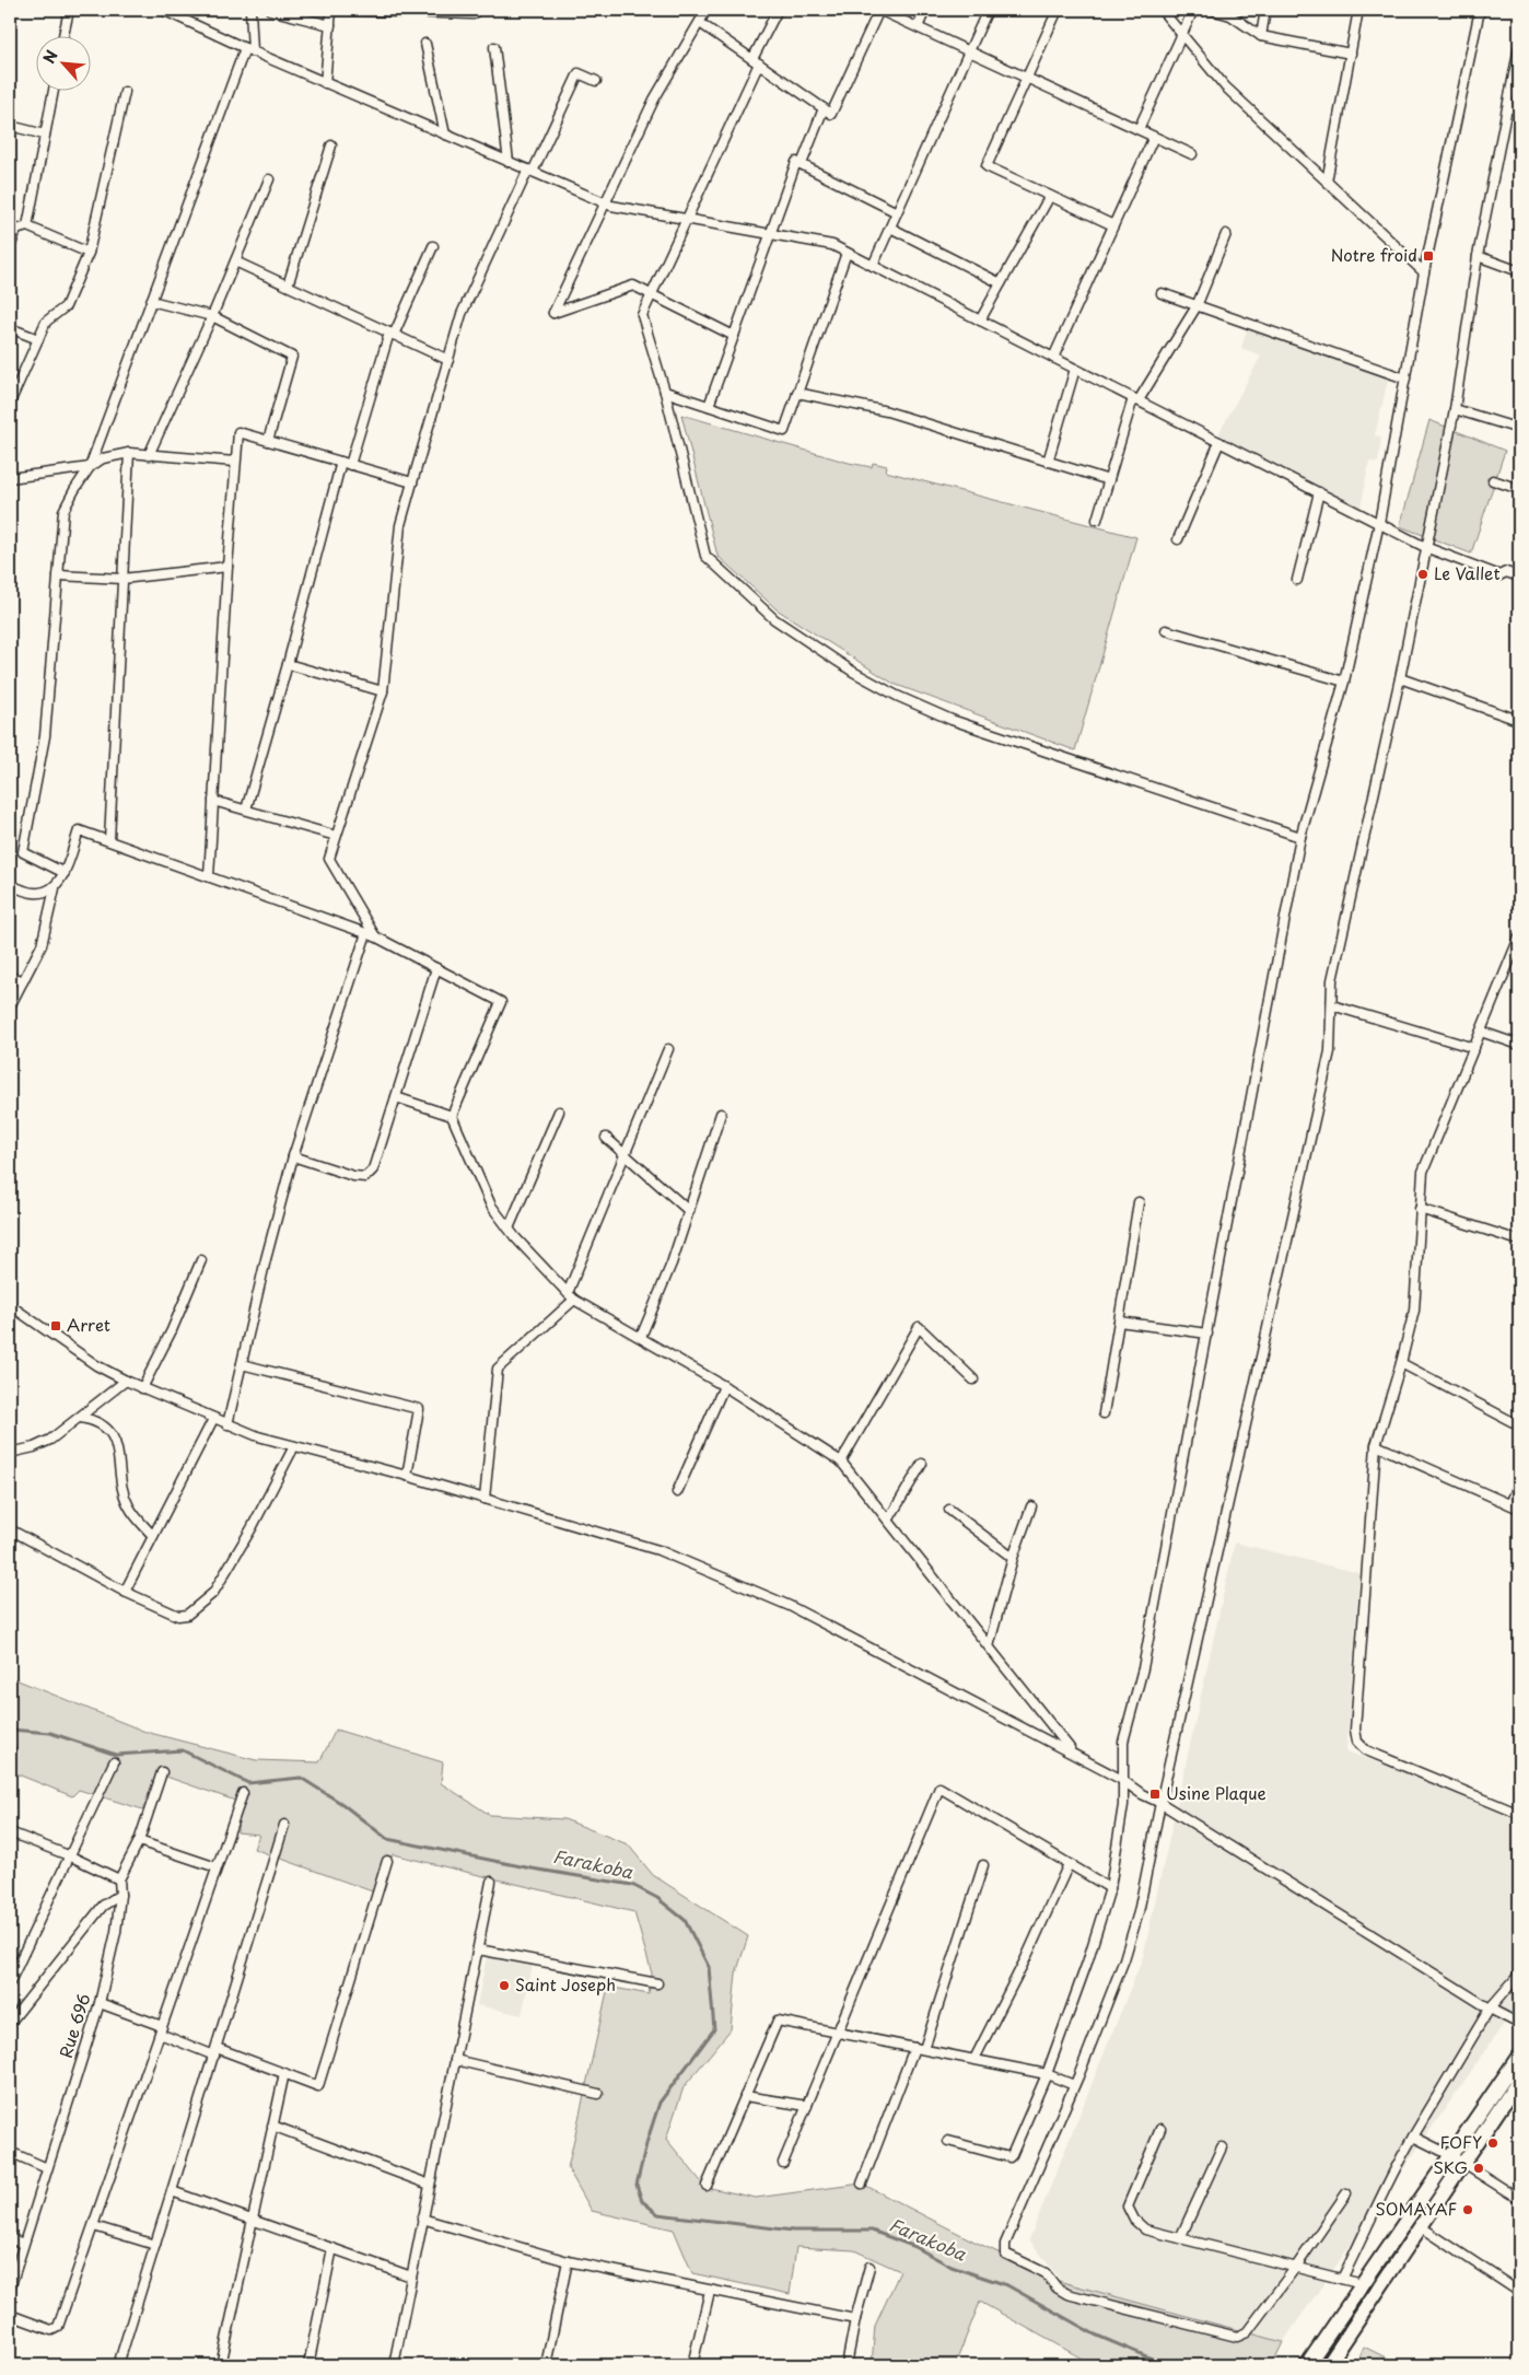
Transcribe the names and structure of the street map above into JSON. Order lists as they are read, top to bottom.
{
  "streets": {
    "street": ["Rue 696"]
  },
  "water": ["Farakoba"],
  "places": {
    "transit": ["Notre froid", "Arret", "Usine Plaque"],
    "other": [
      "Le Vallet",
      "Saint Joseph",
      "FOFY",
      "SKG",
      "SOMAYAF"
    ]
  },
  "north": "top left"
}
